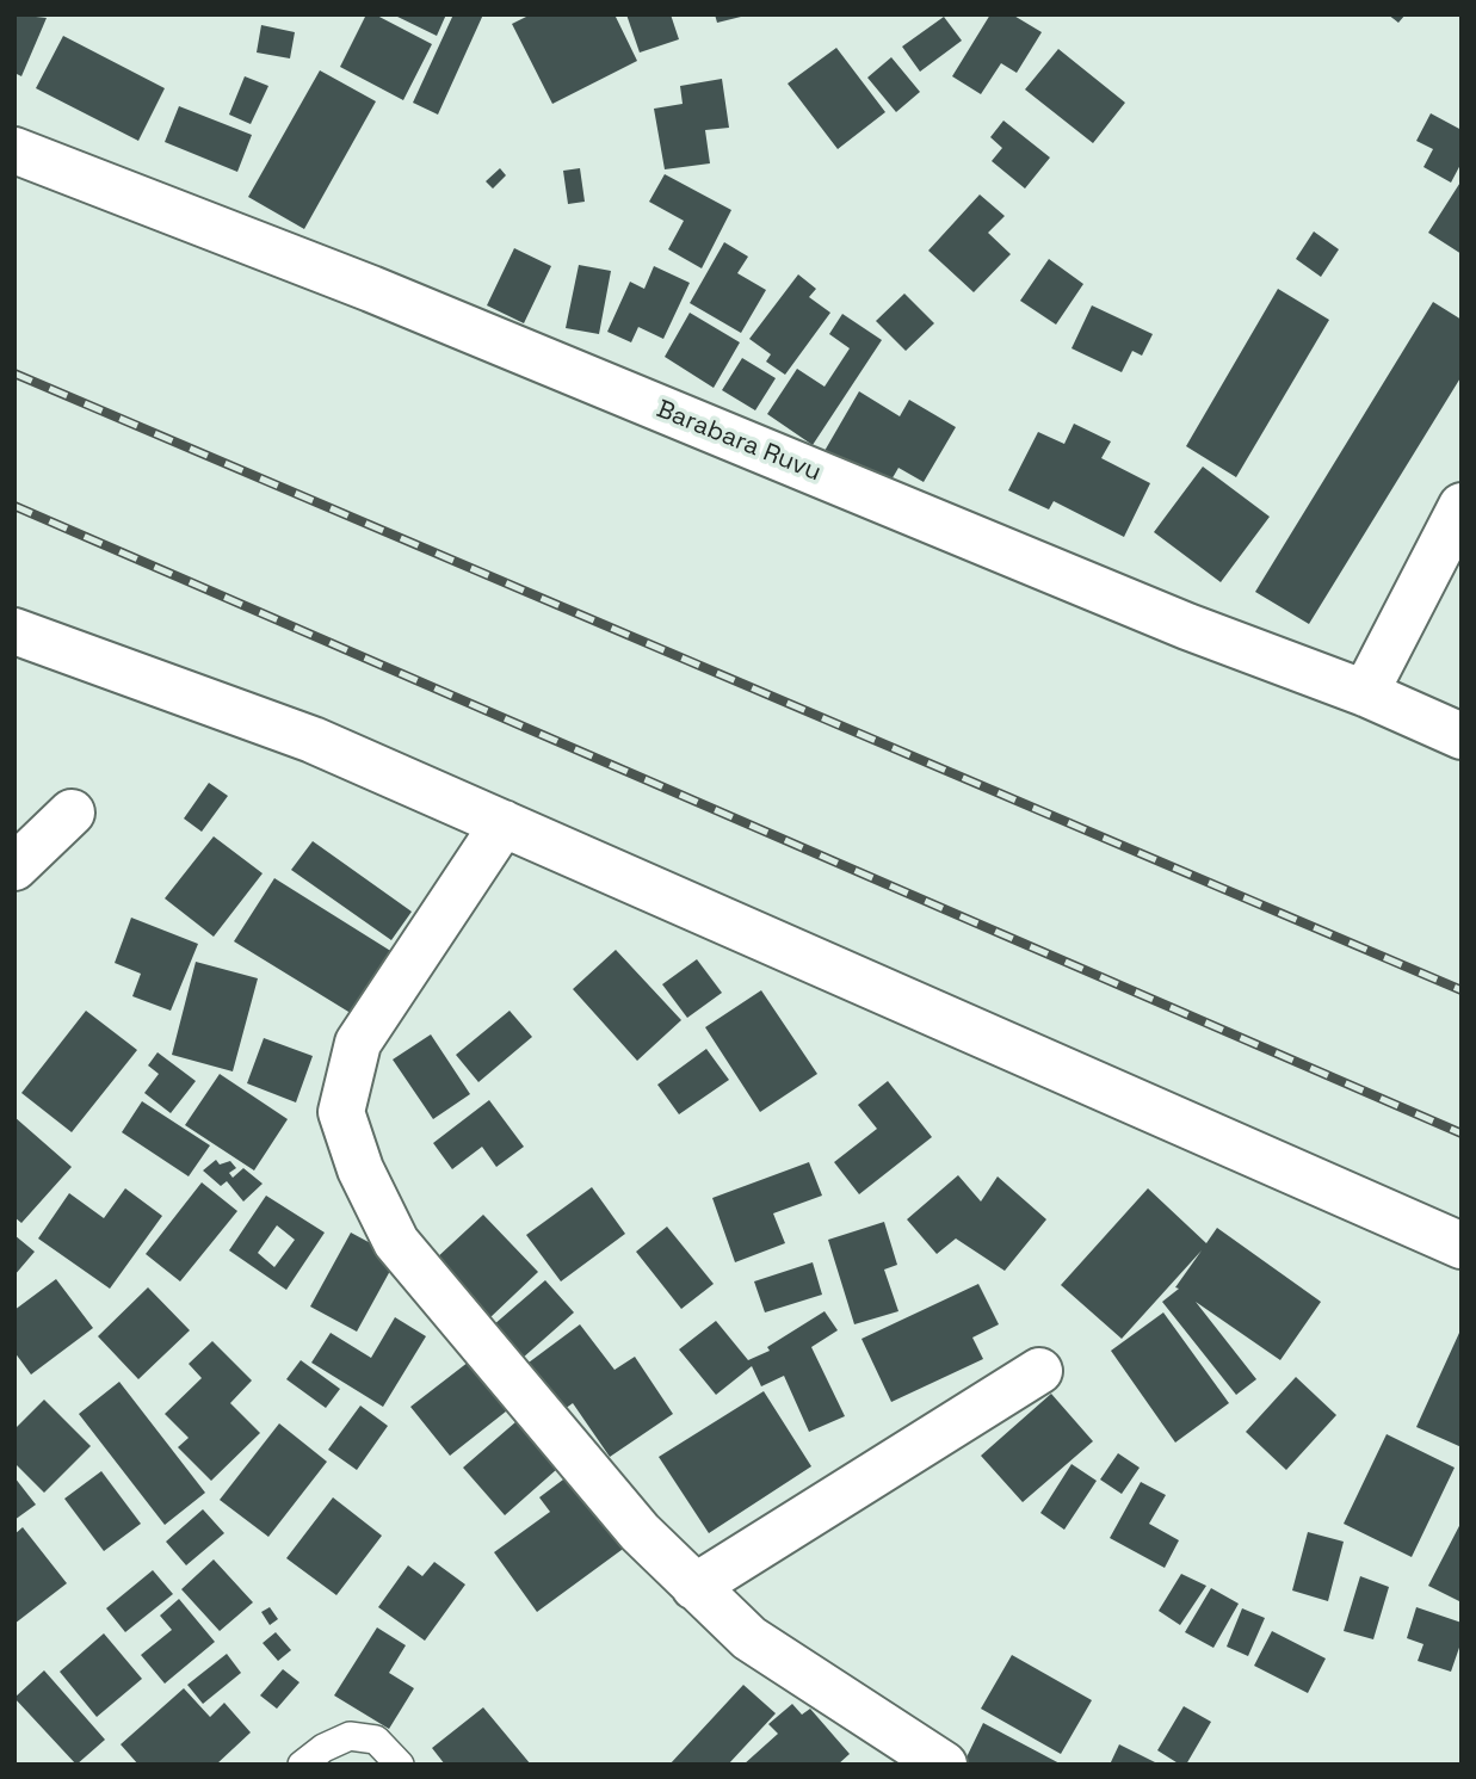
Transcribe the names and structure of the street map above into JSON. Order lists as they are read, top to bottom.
{
  "streets": {
    "street": ["Barabara Ruvu"]
  }
}
